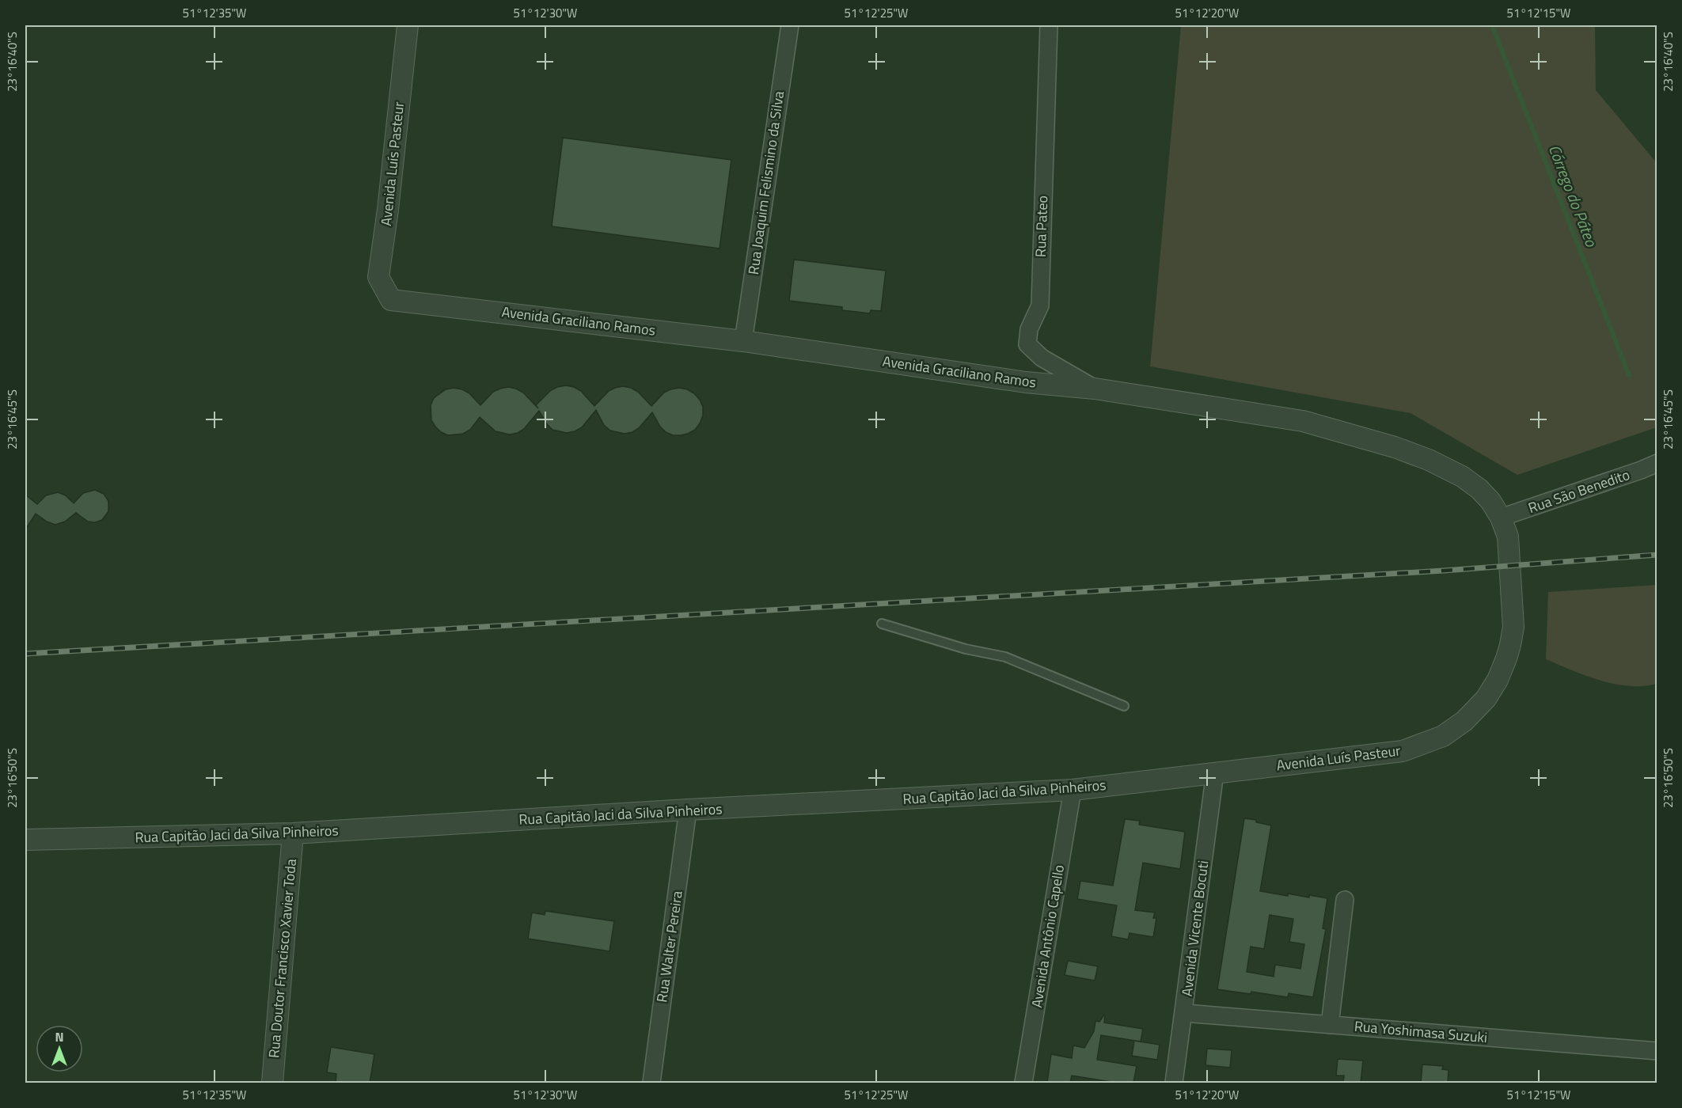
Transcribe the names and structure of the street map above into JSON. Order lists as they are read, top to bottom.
{
  "streets": {
    "street": [
      "Avenida Luís Pasteur",
      "Rua Joaquim Felismino da Silva",
      "Rua Pateo",
      "Avenida Graciliano Ramos",
      "Rua São Benedito",
      "Rua Capitão Jaci da Silva Pinheiros",
      "Avenida Vicente Bocuti",
      "Avenida Antônio Capello",
      "Rua Walter Pereira",
      "Rua Doutor Francisco Xavier Toda",
      "Rua Yoshimasa Suzuki"
    ]
  },
  "crossings": [
    ["Avenida Luís Pasteur", "Avenida Graciliano Ramos"],
    ["Avenida Luís Pasteur", "Rua São Benedito"],
    ["Avenida Luís Pasteur", "Rua Capitão Jaci da Silva Pinheiros"],
    ["Avenida Luís Pasteur", "Avenida Vicente Bocuti"],
    ["Rua Joaquim Felismino da Silva", "Avenida Graciliano Ramos"],
    ["Rua Pateo", "Avenida Graciliano Ramos"],
    ["Avenida Graciliano Ramos", "Rua São Benedito"],
    ["Rua Capitão Jaci da Silva Pinheiros", "Avenida Vicente Bocuti"],
    ["Rua Capitão Jaci da Silva Pinheiros", "Avenida Antônio Capello"],
    ["Rua Capitão Jaci da Silva Pinheiros", "Rua Walter Pereira"],
    ["Rua Capitão Jaci da Silva Pinheiros", "Rua Doutor Francisco Xavier Toda"],
    ["Avenida Vicente Bocuti", "Rua Yoshimasa Suzuki"]
  ],
  "water": ["Córrego do Páteo"],
  "north": "top",
  "coordinates": [
    "51°12'35\"W",
    "51°12'30\"W",
    "51°12'25\"W",
    "51°12'20\"W",
    "51°12'15\"W",
    "23°16'40\"S",
    "23°16'45\"S",
    "23°16'50\"S"
  ]
}
